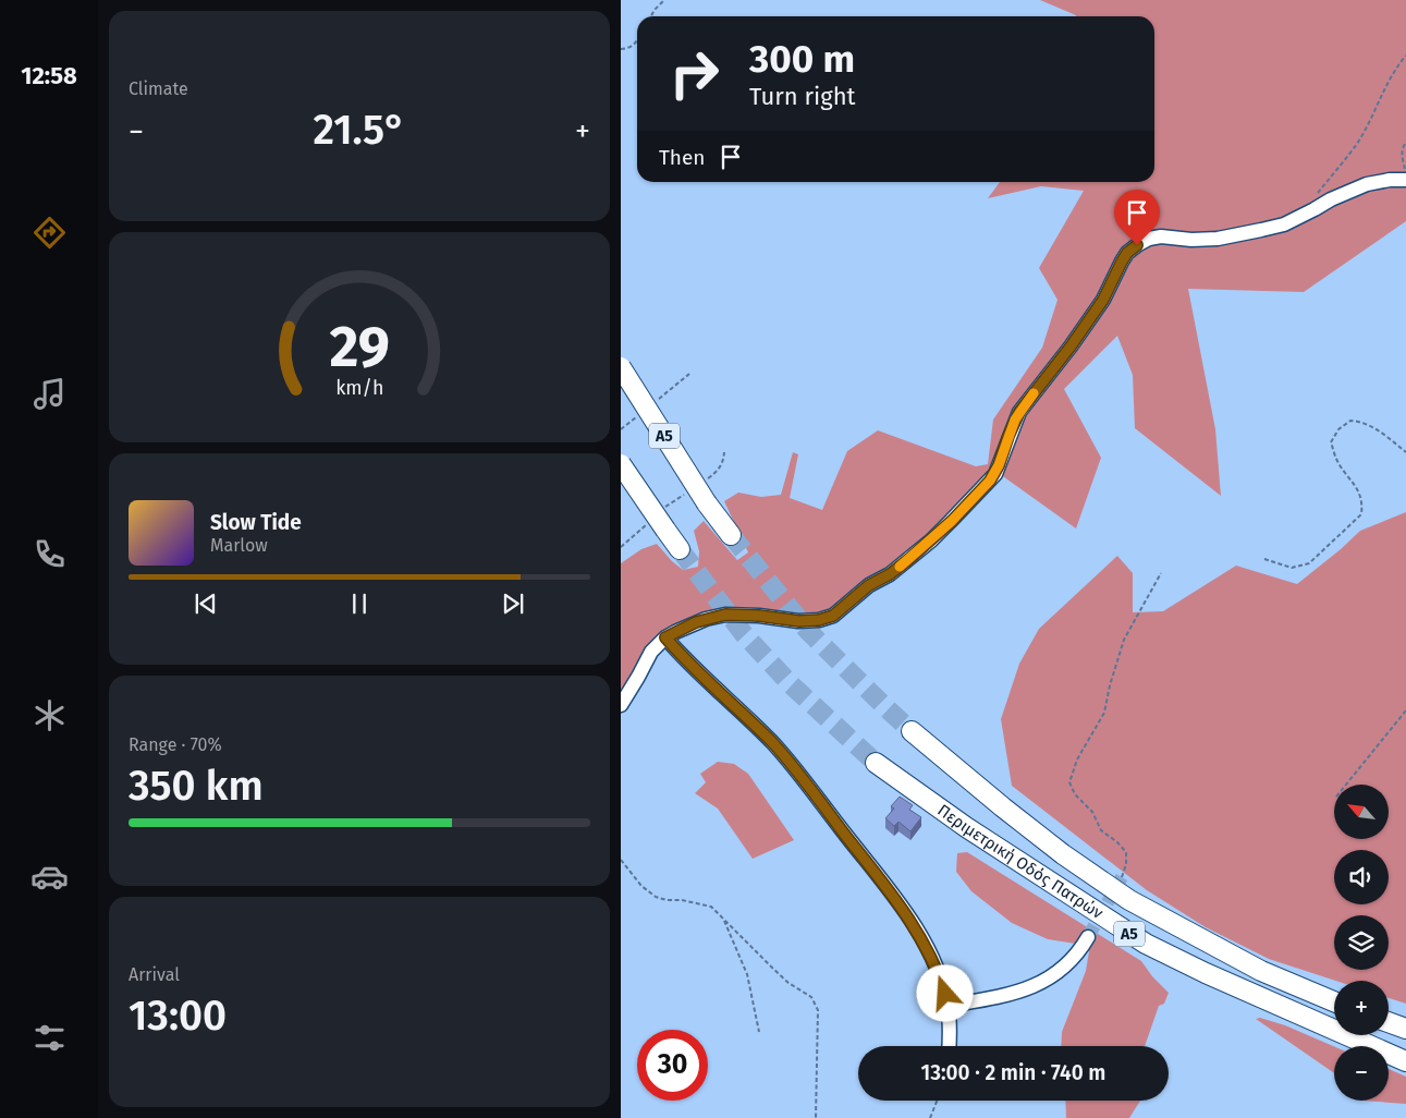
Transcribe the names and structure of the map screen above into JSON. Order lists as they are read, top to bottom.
{
  "streets": {
    "highway": ["Α5", "Περιμετρική Οδός Πατρών"]
  },
  "north": "top left",
  "page": {
    "tabs": "12:58",
    "tile": [
      "Climate",
      ["Range · 70%", "350 km"],
      ["Arrival", "13:00"]
    ],
    "turn": ["300 m", "Turn right"],
    "heat": ["−", "21.5°", "+"],
    "then": "Then",
    "song": ["Slow Tide", "Marlow"],
    "map_buttons": ["+", "−"],
    "limit": "30",
    "trip": "13:00 · 2 min · 740 m",
    "gauge": ["29", "km/h"]
  }
}
